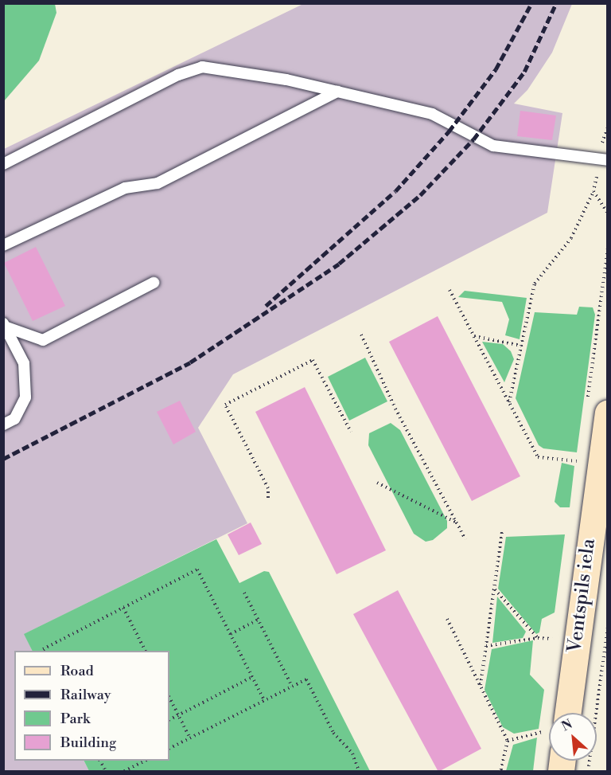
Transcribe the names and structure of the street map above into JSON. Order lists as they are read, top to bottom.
{
  "streets": {
    "street": ["Ventspils iela"]
  },
  "legend": [
    "Road",
    "Railway",
    "Park",
    "Building"
  ],
  "north": "top left"
}
